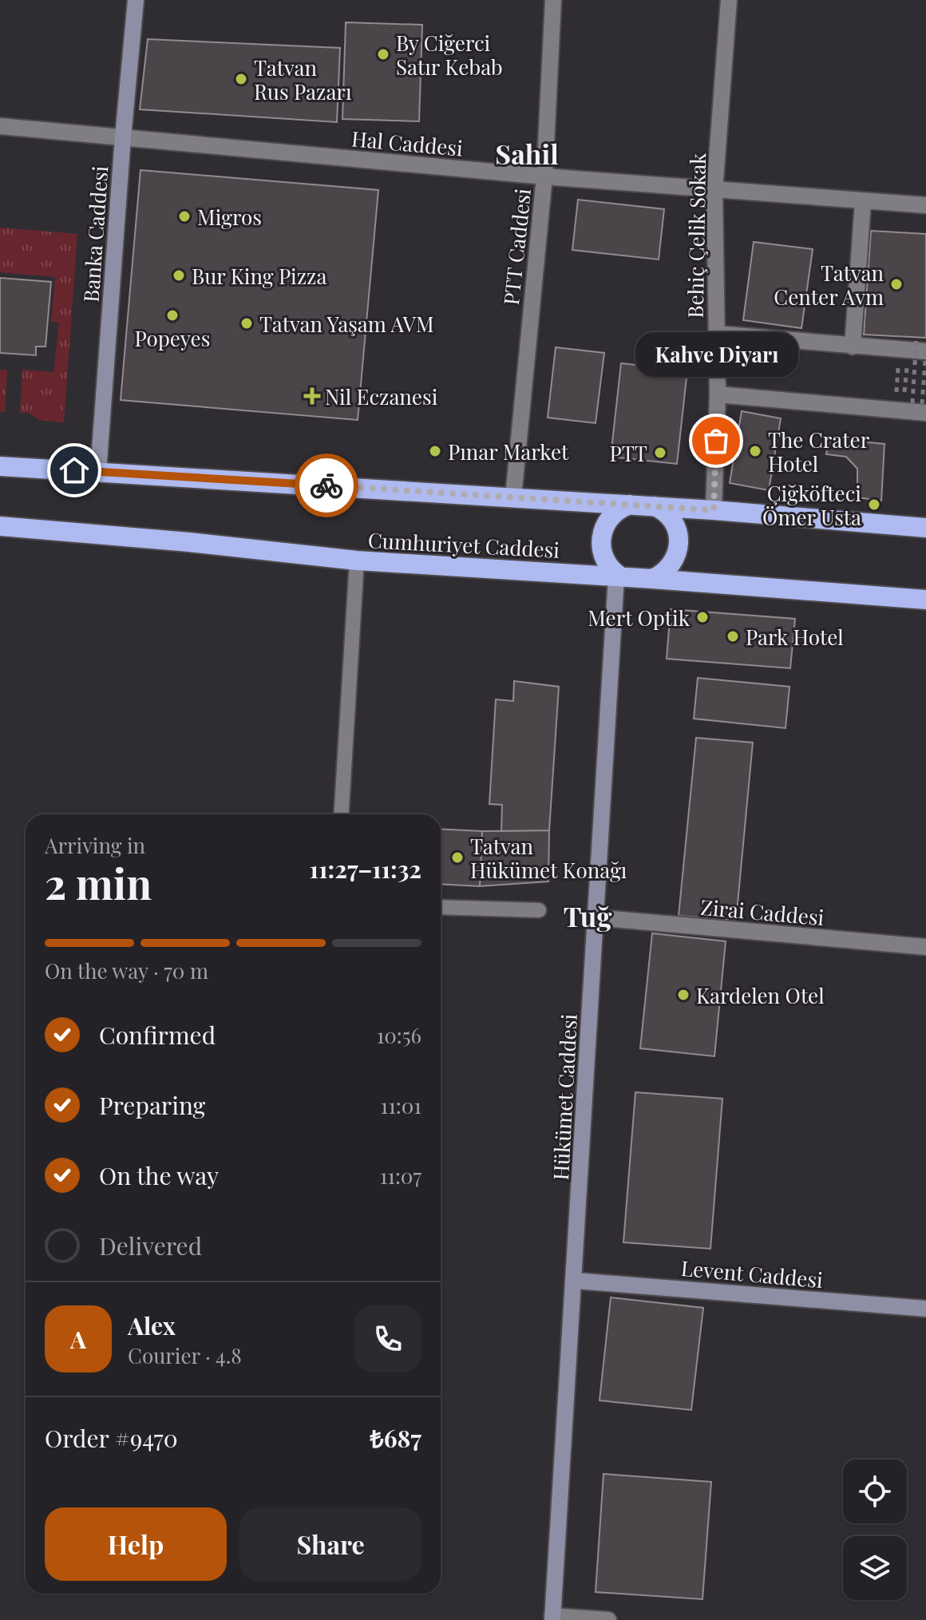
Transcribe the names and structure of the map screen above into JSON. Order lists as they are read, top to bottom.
{
  "streets": {
    "highway": ["Cumhuriyet Caddesi"],
    "street": [
      "Hal Caddesi",
      "Banka Caddesi",
      "Behiç Çelik Sokak",
      "PTT Caddesi",
      "Zirai Caddesi",
      "Hükümet Caddesi",
      "Levent Caddesi"
    ]
  },
  "crossings": [
    ["Hal Caddesi", "Banka Caddesi"],
    ["Hal Caddesi", "Behiç Çelik Sokak"],
    ["Hal Caddesi", "PTT Caddesi"],
    ["Cumhuriyet Caddesi", "Hükümet Caddesi"],
    ["Zirai Caddesi", "Hükümet Caddesi"],
    ["Hükümet Caddesi", "Levent Caddesi"]
  ],
  "districts": ["Sahil", "Tuğ"],
  "places": {
    "other": [
      "By Ciğerci Satır Kebab",
      "Tatvan Rus Pazarı",
      "Migros",
      "Bur King Pizza",
      "Tatvan Center Avm",
      "Popeyes",
      "Tatvan Yaşam AVM",
      "Kahve Diyarı",
      "Pınar Market",
      "The Crater Hotel",
      "PTT",
      "Çiğköfteci Ömer Usta",
      "Mert Optik",
      "Park Hotel",
      "Tatvan Hükümet Konağı",
      "Kardelen Otel"
    ],
    "health": ["Nil Eczanesi"]
  },
  "page": {
    "bubble": "Kahve Diyarı",
    "heading": ["2 min", "Arriving in", "11:27–11:32"],
    "panel": [
      "Alex",
      "Courier · 4.8",
      "Order #9470",
      "₺687"
    ],
    "bar": "On the way · 70 m",
    "list": [
      ["Confirmed", "10:56"],
      ["Preparing", "11:01"],
      ["On the way", "11:07"],
      "Delivered"
    ],
    "round": "A",
    "buttons": ["Help", "Share"]
  }
}
